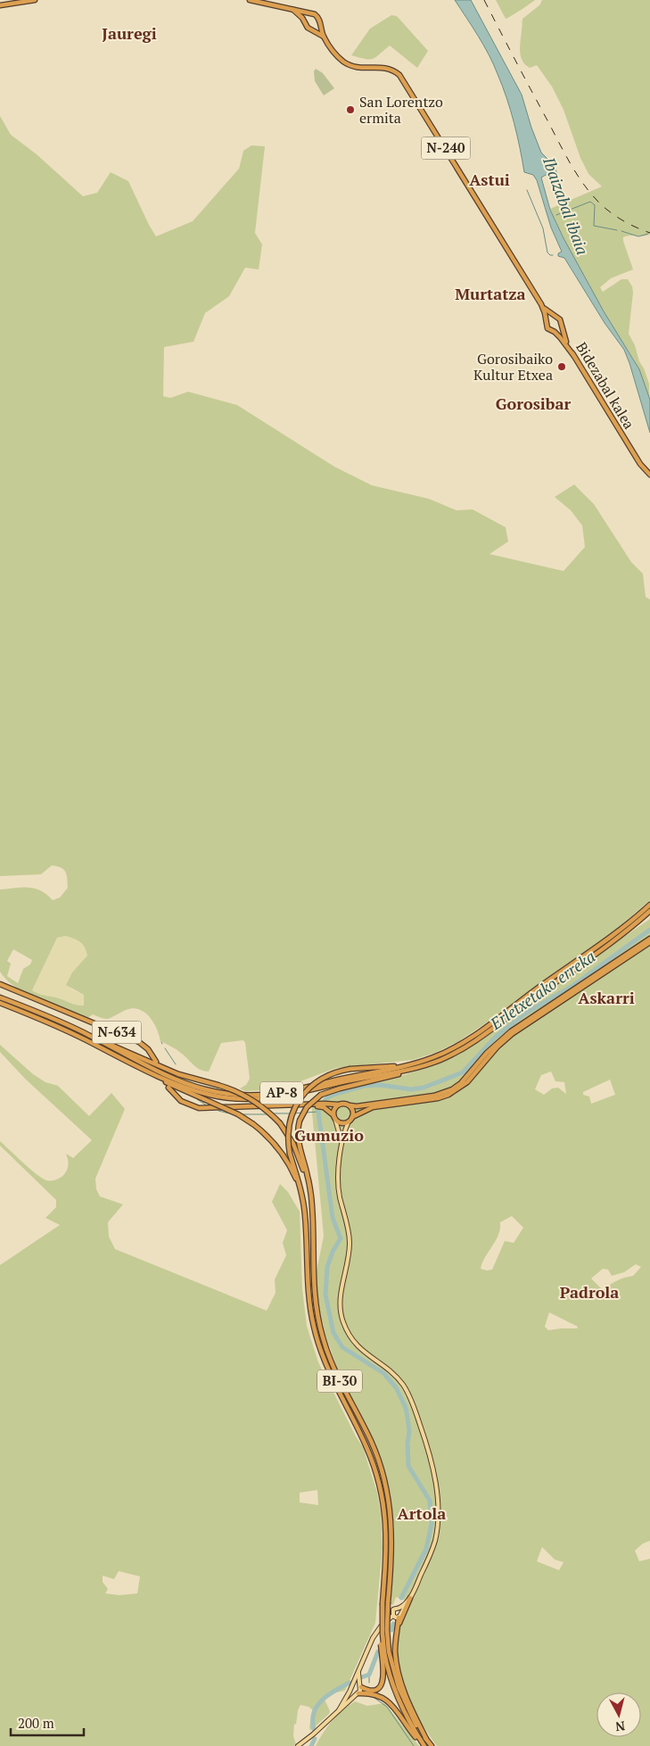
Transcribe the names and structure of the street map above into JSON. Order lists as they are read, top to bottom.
{
  "streets": {
    "highway": [
      "N-240",
      "Bidezabal kalea",
      "N-634",
      "AP-8",
      "BI-30"
    ]
  },
  "crossings": [
    ["N-240", "Bidezabal kalea"]
  ],
  "districts": [
    "Jauregi",
    "Astui",
    "Murtatza",
    "Gorosibar",
    "Askarri",
    "Gumuzio",
    "Padrola",
    "Artola"
  ],
  "water": ["Ibaizabal ibaia", "Erletxetako erreka"],
  "places": ["San Lorentzo ermita", "Gorosibaiko Kultur Etxea"],
  "scale_bar": "200 m",
  "north": "bottom"
}
